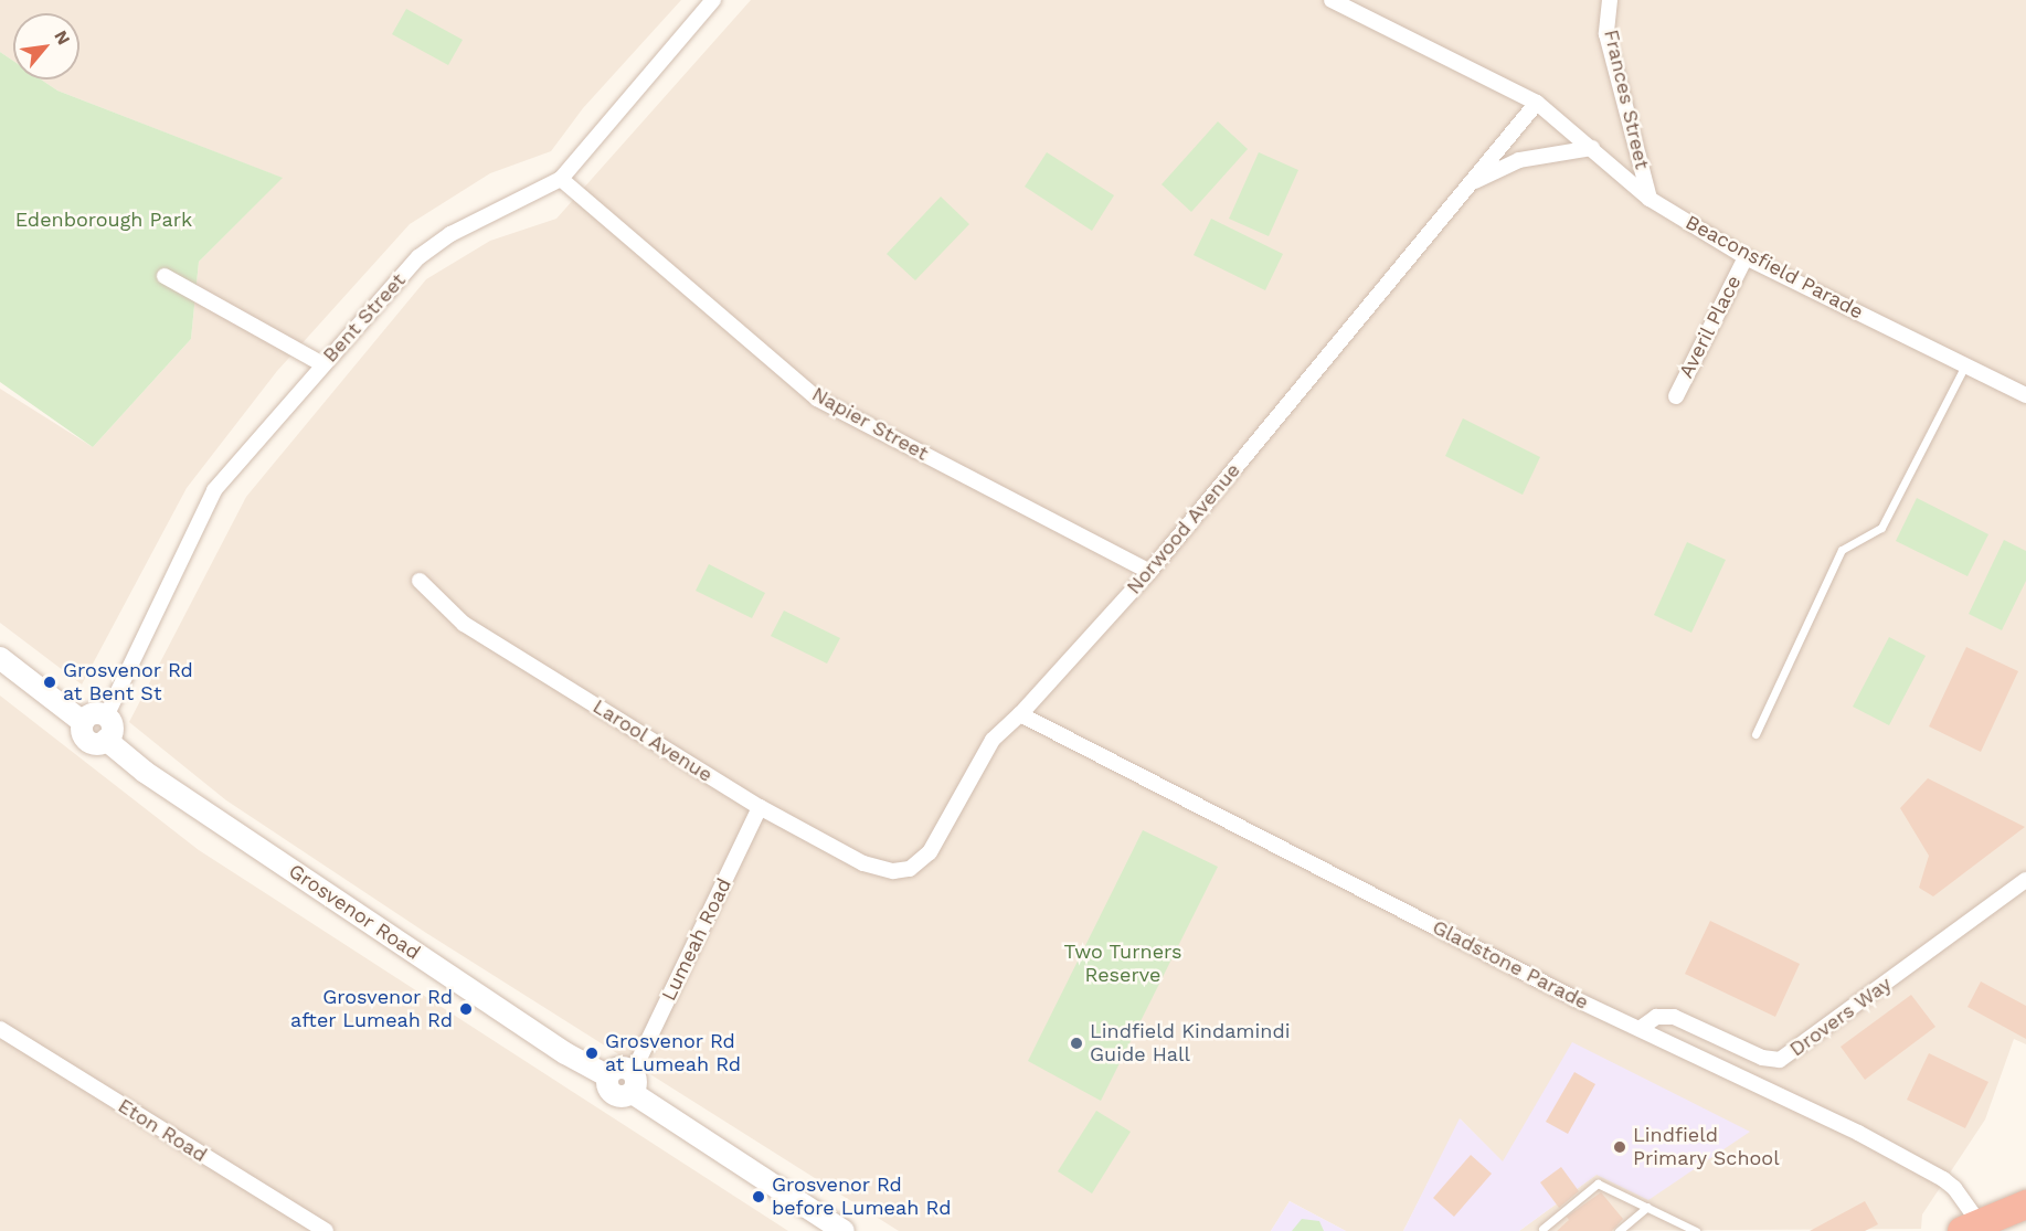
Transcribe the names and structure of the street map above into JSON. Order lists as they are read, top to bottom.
{
  "streets": {
    "street": [
      "Frances Street",
      "Beaconsfield Parade",
      "Bent Street",
      "Averil Place",
      "Napier Street",
      "Norwood Avenue",
      "Larool Avenue",
      "Grosvenor Road",
      "Lumeah Road",
      "Gladstone Parade",
      "Drovers Way",
      "Eton Road"
    ]
  },
  "crossings": [
    ["Frances Street", "Beaconsfield Parade"],
    ["Beaconsfield Parade", "Averil Place"],
    ["Beaconsfield Parade", "Norwood Avenue"],
    ["Bent Street", "Napier Street"],
    ["Bent Street", "Grosvenor Road"],
    ["Napier Street", "Norwood Avenue"],
    ["Norwood Avenue", "Larool Avenue"],
    ["Norwood Avenue", "Gladstone Parade"],
    ["Larool Avenue", "Lumeah Road"],
    ["Grosvenor Road", "Lumeah Road"],
    ["Gladstone Parade", "Drovers Way"]
  ],
  "parks": ["Edenborough Park", "Two Turners Reserve"],
  "places": [
    "Grosvenor Rd at Bent St",
    "Grosvenor Rd after Lumeah Rd",
    "Lindfield Kindamindi Guide Hall",
    "Grosvenor Rd at Lumeah Rd",
    "Lindfield Primary School",
    "Grosvenor Rd before Lumeah Rd"
  ],
  "north": "top right"
}
